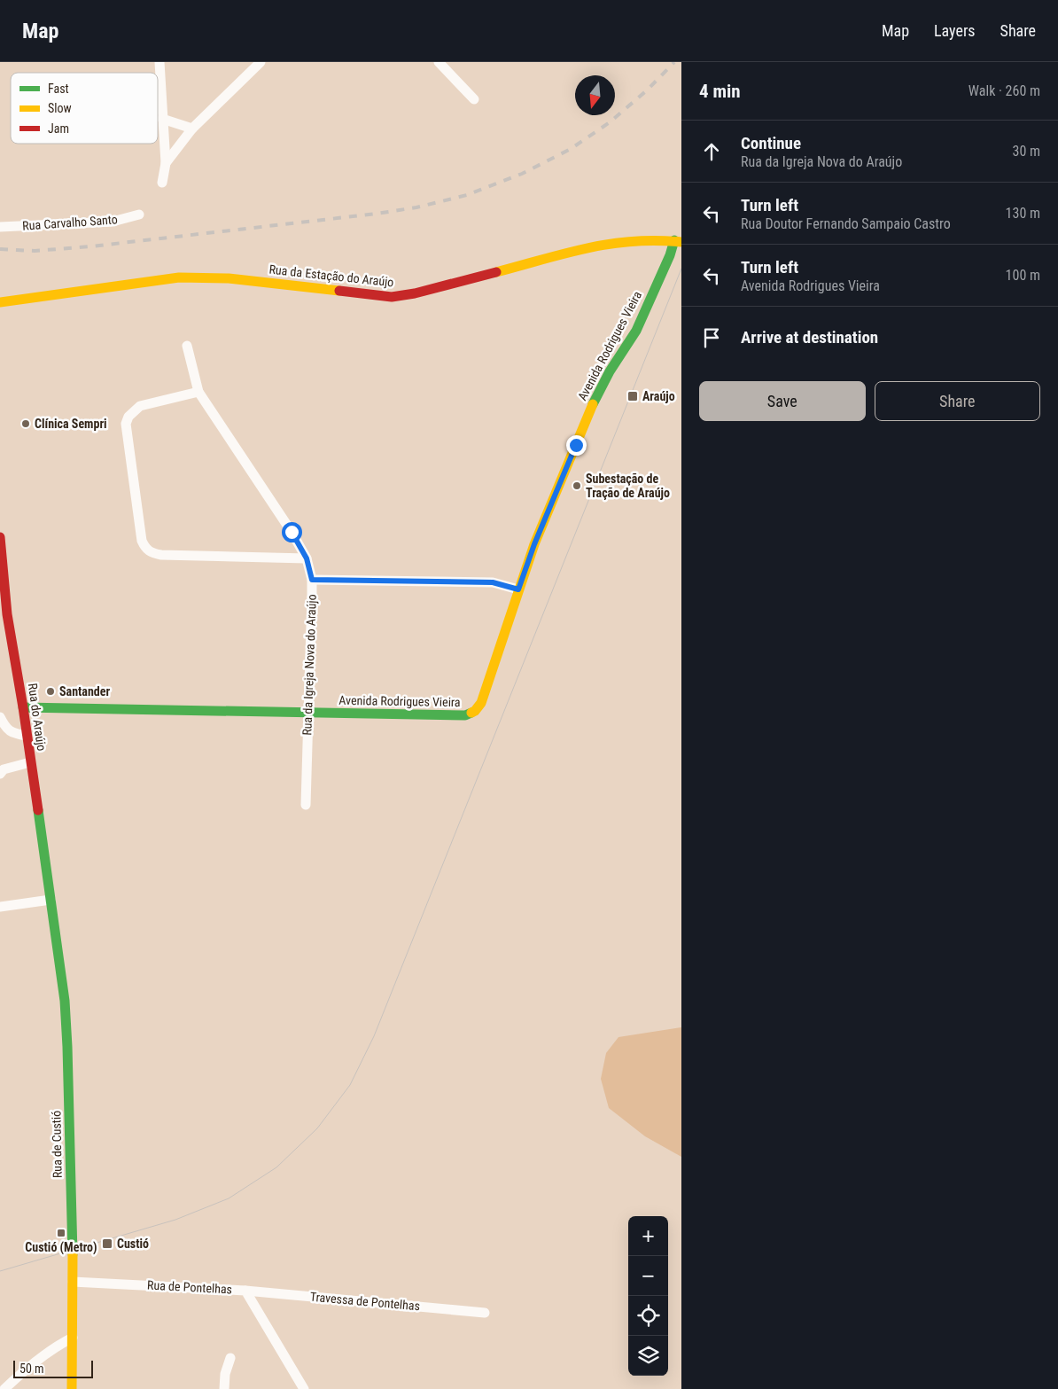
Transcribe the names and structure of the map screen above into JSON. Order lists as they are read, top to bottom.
{
  "streets": {
    "street": [
      "Rua Carvalho Santo",
      "Rua da Estação do Araújo",
      "Avenida Rodrigues Vieira",
      "Rua da Igreja Nova do Araújo",
      "Rua do Araújo",
      "Rua de Custió",
      "Rua de Pontelhas",
      "Travessa de Pontelhas"
    ]
  },
  "crossings": [
    ["Rua da Estação do Araújo", "Avenida Rodrigues Vieira"],
    ["Avenida Rodrigues Vieira", "Rua da Igreja Nova do Araújo"],
    ["Avenida Rodrigues Vieira", "Rua do Araújo"],
    ["Rua do Araújo", "Rua de Custió"],
    ["Rua de Custió", "Rua de Pontelhas"],
    ["Rua de Pontelhas", "Travessa de Pontelhas"]
  ],
  "places": {
    "transit": ["Araújo", "Custió (Metro)", "Custió"],
    "other": ["Clínica Sempri", "Subestação de Tração de Araújo", "Santander"]
  },
  "legend": ["Fast", "Slow", "Jam"],
  "scale_bar": "50 m",
  "north": "bottom",
  "page": {
    "header": "Map",
    "nav": ["Map", "Layers", "Share"],
    "heading": ["4 min", "Walk · 260 m"],
    "list": [
      ["Continue", "Rua da Igreja Nova do Araújo", "30 m"],
      ["Turn left", "Rua Doutor Fernando Sampaio Castro", "130 m"],
      ["Turn left", "Avenida Rodrigues Vieira", "100 m"],
      "Arrive at destination"
    ],
    "buttons": ["Save", "Share"],
    "map_buttons": ["+", "−"],
    "scale": "50 m"
  }
}
